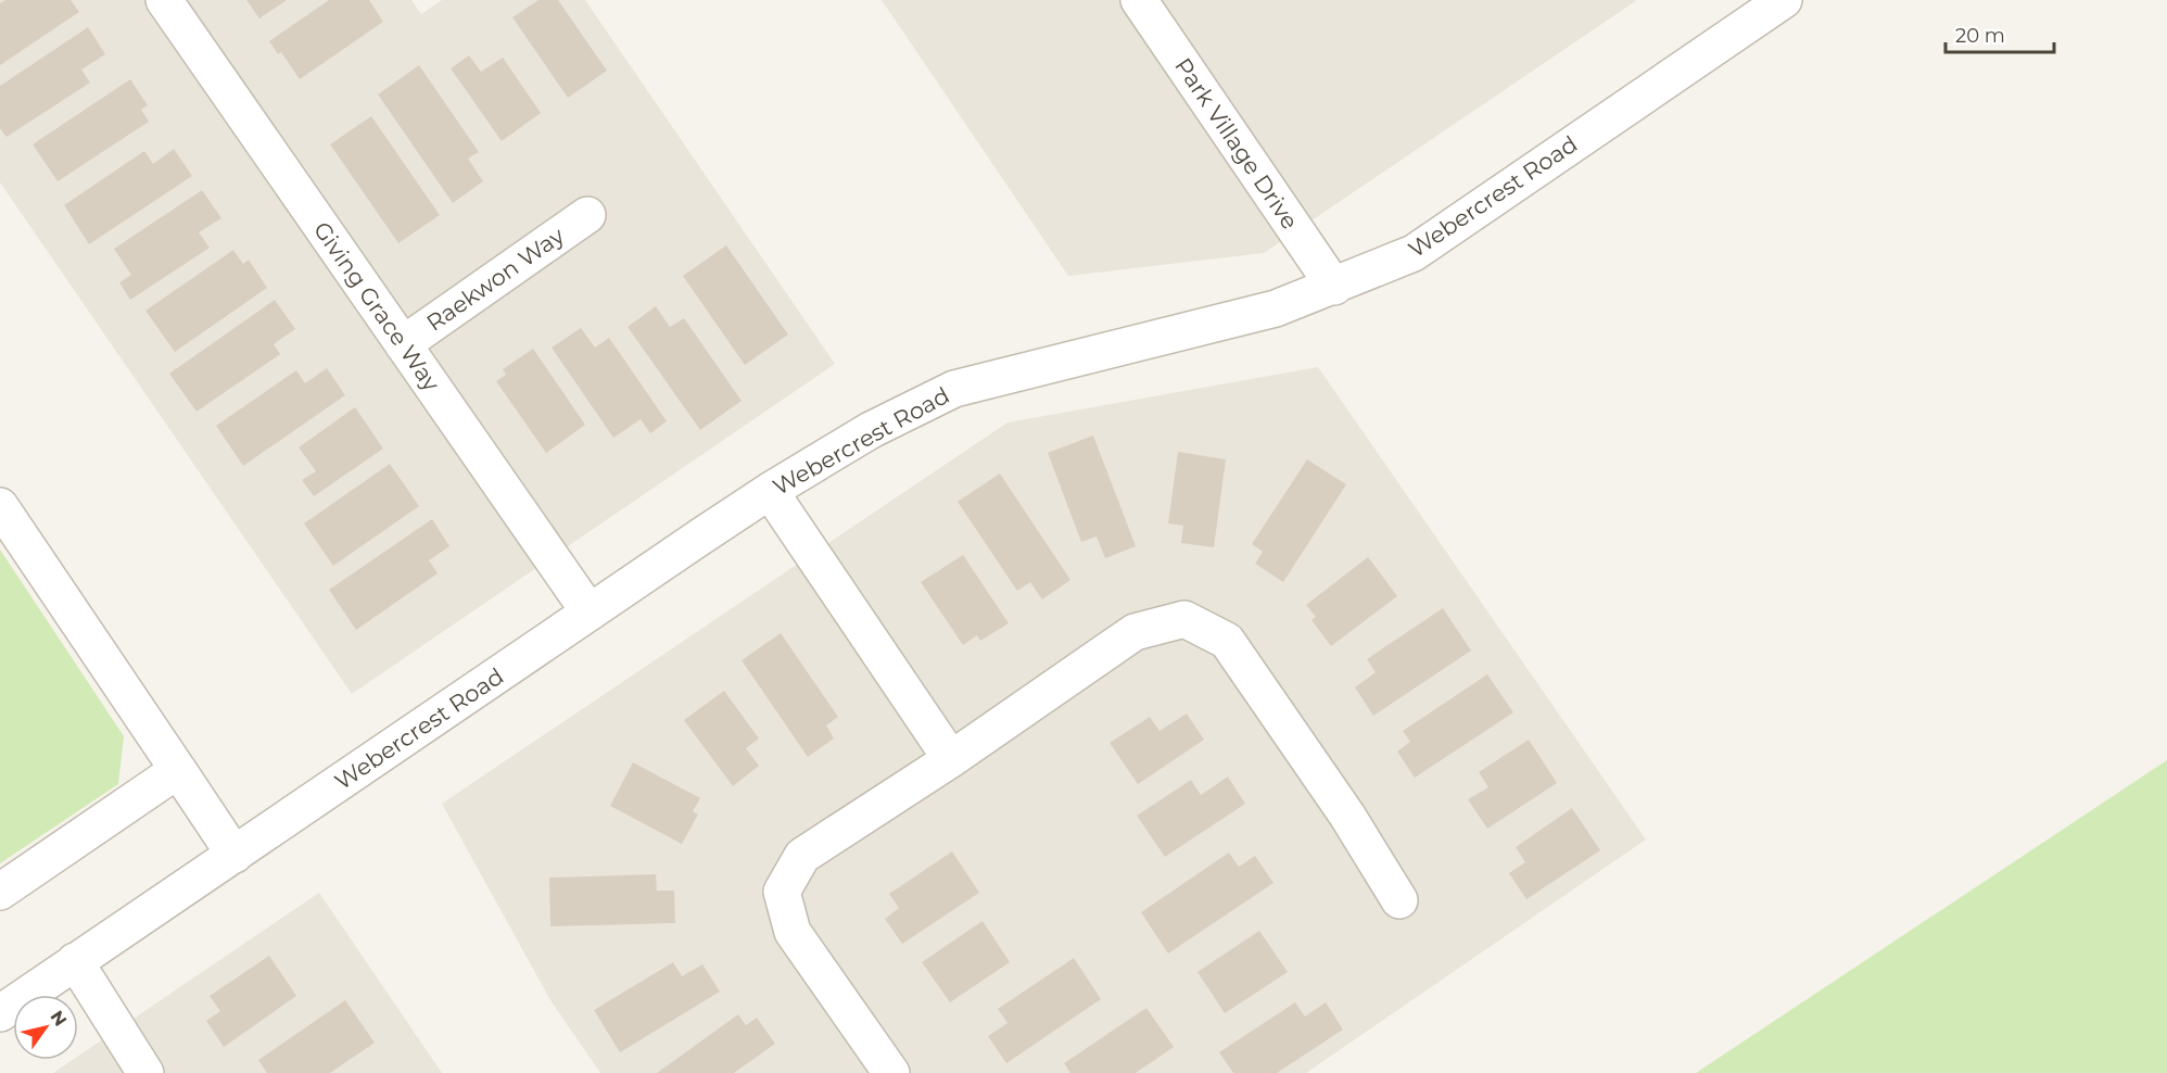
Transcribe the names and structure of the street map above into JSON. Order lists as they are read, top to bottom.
{
  "streets": {
    "street": [
      "Park Village Drive",
      "Webercrest Road",
      "Raekwon Way",
      "Giving Grace Way"
    ]
  },
  "crossings": [
    ["Park Village Drive", "Webercrest Road"],
    ["Webercrest Road", "Giving Grace Way"],
    ["Raekwon Way", "Giving Grace Way"]
  ],
  "scale_bar": "20 m",
  "north": "top right"
}
